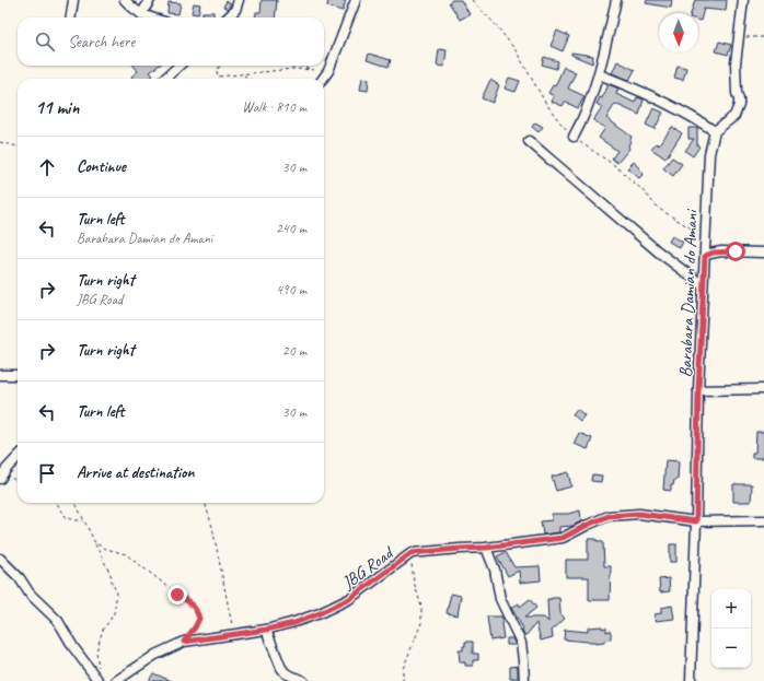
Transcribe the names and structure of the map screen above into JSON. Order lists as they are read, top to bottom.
{
  "streets": {
    "street": ["Barabara Damian do Amani", "JBG Road"]
  },
  "crossings": [
    ["Barabara Damian do Amani", "JBG Road"]
  ],
  "north": "bottom",
  "page": {
    "search": "Search here",
    "heading": ["11 min", "Walk · 810 m"],
    "list": [
      ["Continue", "30 m"],
      ["Turn left", "Barabara Damian do Amani", "240 m"],
      ["Turn right", "JBG Road", "490 m"],
      ["Turn right", "20 m"],
      ["Turn left", "30 m"],
      "Arrive at destination"
    ],
    "map_buttons": ["+", "−"]
  }
}
